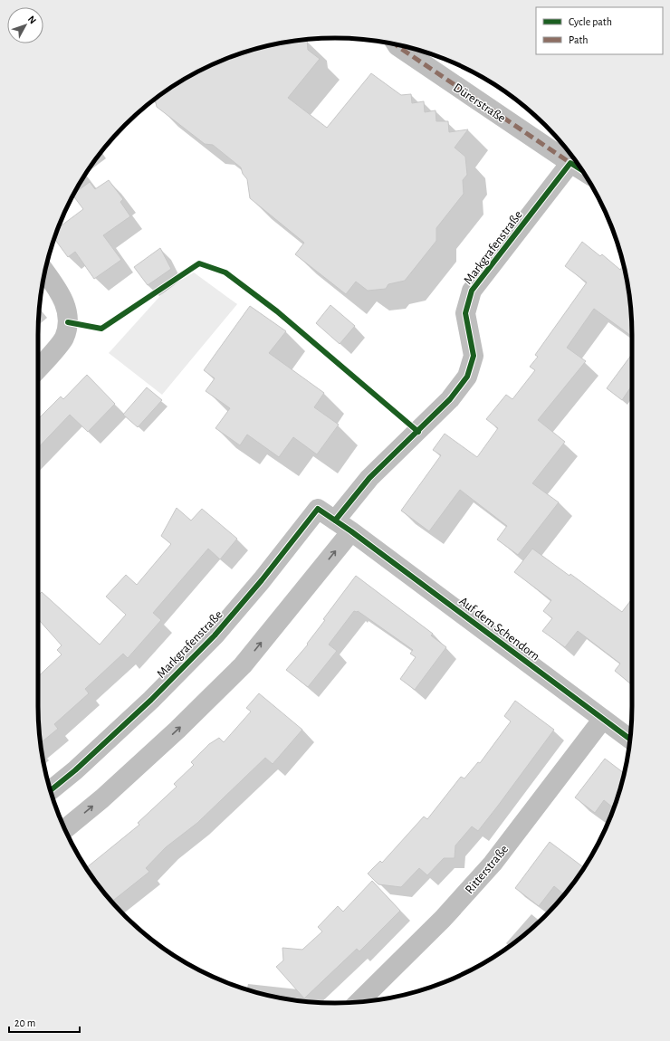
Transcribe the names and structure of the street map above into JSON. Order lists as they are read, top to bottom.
{
  "streets": {
    "street": [
      "Dürerstraße",
      "Markgrafenstraße",
      "Auf dem Schendorn",
      "Ritterstraße"
    ]
  },
  "crossings": [
    ["Dürerstraße", "Markgrafenstraße"],
    ["Markgrafenstraße", "Auf dem Schendorn"],
    ["Auf dem Schendorn", "Ritterstraße"]
  ],
  "legend": ["Cycle path", "Path"],
  "scale_bar": "20 m",
  "north": "top right"
}
